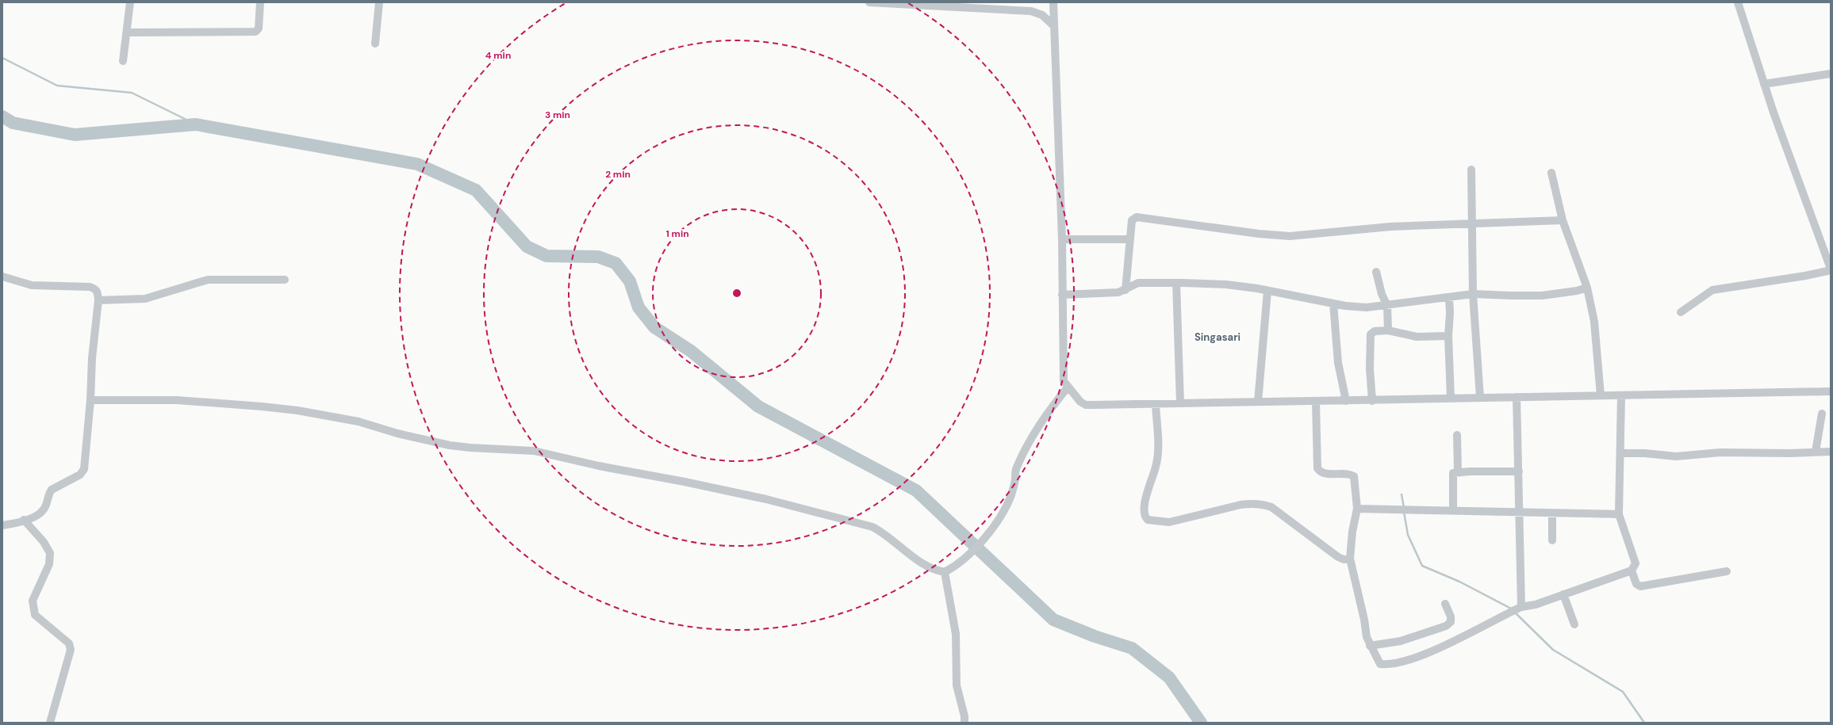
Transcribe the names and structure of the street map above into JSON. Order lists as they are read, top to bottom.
{
  "districts": ["Singasari"],
  "rings": [
    "4 min",
    "3 min",
    "2 min",
    "1 min"
  ]
}
